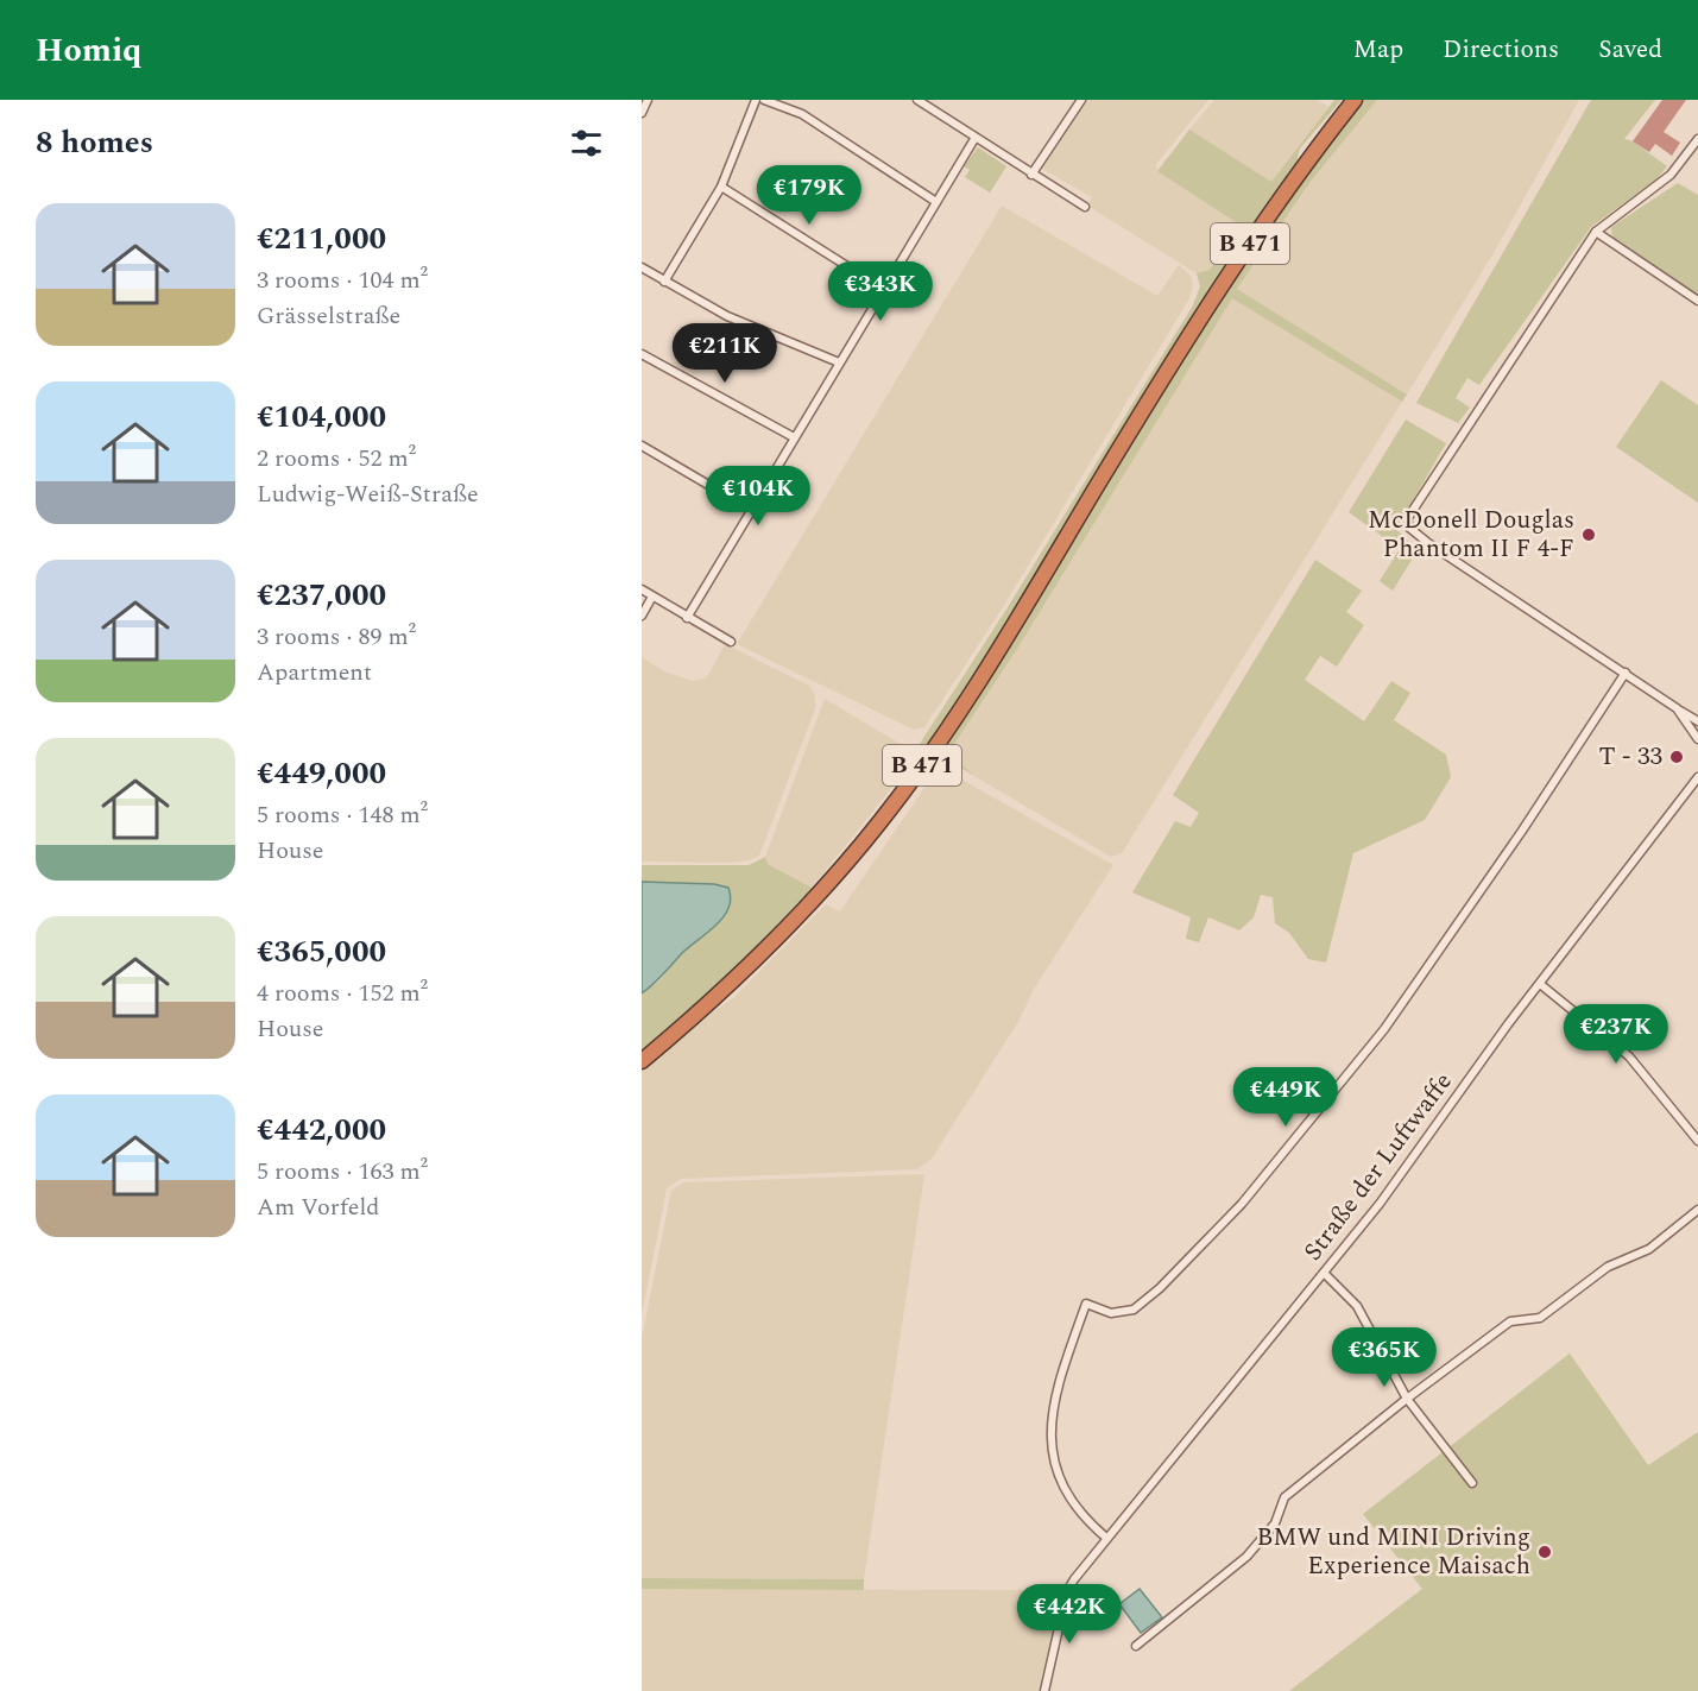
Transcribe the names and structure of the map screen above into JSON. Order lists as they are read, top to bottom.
{
  "streets": {
    "highway": ["B 471"],
    "street": ["Straße der Luftwaffe"]
  },
  "places": ["McDonell Douglas Phantom II F 4-F", "T - 33", "BMW und MINI Driving Experience Maisach"],
  "page": {
    "header": "Homiq",
    "nav": ["Map", "Directions", "Saved"],
    "heading": "8 homes",
    "price": [
      "€179K",
      "€343K",
      "€211K",
      "€104K",
      "€237K",
      "€449K",
      "€365K",
      "€442K"
    ],
    "list": [
      {
        "name": "€211,000",
        "note": "3 rooms · 104 m² · Grässelstraße"
      },
      {
        "name": "€104,000",
        "note": "2 rooms · 52 m² · Ludwig-Weiß-Straße"
      },
      {
        "name": "€237,000",
        "note": "3 rooms · 89 m² · Apartment"
      },
      {
        "name": "€449,000",
        "note": "5 rooms · 148 m² · House"
      },
      {
        "name": "€365,000",
        "note": "4 rooms · 152 m² · House"
      },
      {
        "name": "€442,000",
        "note": "5 rooms · 163 m² · Am Vorfeld"
      }
    ]
  }
}
